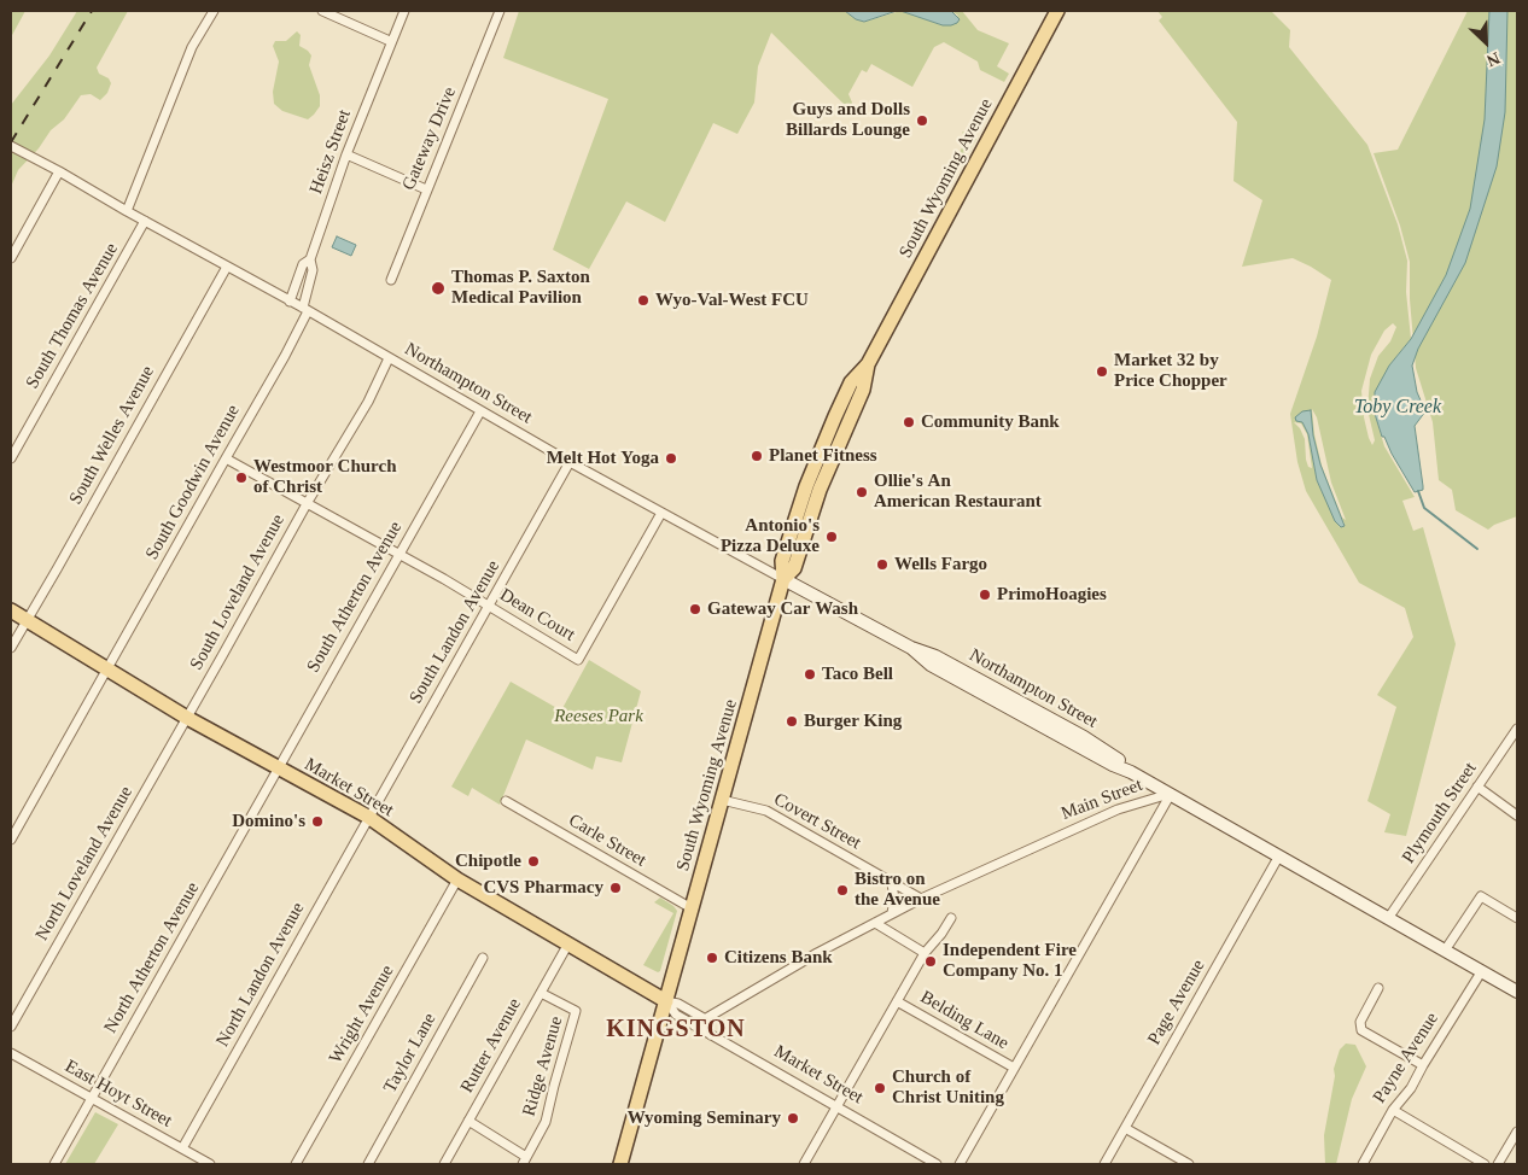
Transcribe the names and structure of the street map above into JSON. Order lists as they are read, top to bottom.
{
  "streets": {
    "main road": ["South Wyoming Avenue", "Market Street"],
    "street": [
      "Gateway Drive",
      "Heisz Street",
      "South Thomas Avenue",
      "Northampton Street",
      "South Welles Avenue",
      "South Goodwin Avenue",
      "South Loveland Avenue",
      "South Atherton Avenue",
      "Dean Court",
      "South Landon Avenue",
      "Main Street",
      "Plymouth Street",
      "Covert Street",
      "Carle Street",
      "North Loveland Avenue",
      "North Atherton Avenue",
      "North Landon Avenue",
      "Page Avenue",
      "Wright Avenue",
      "Belding Lane",
      "Rutter Avenue",
      "Taylor Lane",
      "Payne Avenue",
      "Ridge Avenue",
      "East Hoyt Street"
    ]
  },
  "crossings": [
    ["Heisz Street", "Northampton Street"],
    ["Heisz Street", "South Goodwin Avenue"],
    ["South Wyoming Avenue", "Northampton Street"],
    ["South Wyoming Avenue", "Market Street"],
    ["South Wyoming Avenue", "Covert Street"],
    ["South Wyoming Avenue", "Carle Street"],
    ["South Thomas Avenue", "Northampton Street"],
    ["Northampton Street", "South Welles Avenue"],
    ["Northampton Street", "South Goodwin Avenue"],
    ["Northampton Street", "South Loveland Avenue"],
    ["Northampton Street", "South Atherton Avenue"],
    ["Northampton Street", "Dean Court"],
    ["Northampton Street", "South Landon Avenue"],
    ["Northampton Street", "Main Street"],
    ["South Welles Avenue", "Market Street"],
    ["South Goodwin Avenue", "Dean Court"],
    ["South Goodwin Avenue", "Market Street"],
    ["South Loveland Avenue", "Dean Court"],
    ["South Loveland Avenue", "Market Street"],
    ["South Loveland Avenue", "North Loveland Avenue"],
    ["South Atherton Avenue", "Dean Court"],
    ["South Atherton Avenue", "Market Street"],
    ["South Atherton Avenue", "North Atherton Avenue"],
    ["Dean Court", "South Landon Avenue"],
    ["South Landon Avenue", "Market Street"],
    ["South Landon Avenue", "North Landon Avenue"],
    ["Market Street", "Main Street"],
    ["Market Street", "North Loveland Avenue"],
    ["Market Street", "North Atherton Avenue"],
    ["Market Street", "North Landon Avenue"],
    ["Market Street", "Wright Avenue"],
    ["Market Street", "Rutter Avenue"],
    ["Main Street", "Plymouth Street"],
    ["Main Street", "Covert Street"],
    ["Main Street", "Page Avenue"],
    ["Main Street", "Payne Avenue"],
    ["North Atherton Avenue", "East Hoyt Street"],
    ["North Landon Avenue", "East Hoyt Street"],
    ["Rutter Avenue", "Ridge Avenue"]
  ],
  "districts": ["KINGSTON"],
  "water": ["Toby Creek"],
  "parks": ["Reeses Park"],
  "places": [
    "Guys and Dolls Billards Lounge",
    "Thomas P. Saxton Medical Pavilion",
    "Wyo-Val-West FCU",
    "Market 32 by Price Chopper",
    "Community Bank",
    "Planet Fitness",
    "Melt Hot Yoga",
    "Westmoor Church of Christ",
    "Ollie's An American Restaurant",
    "Antonio's Pizza Deluxe",
    "Wells Fargo",
    "PrimoHoagies",
    "Gateway Car Wash",
    "Taco Bell",
    "Burger King",
    "Domino's",
    "Chipotle",
    "CVS Pharmacy",
    "Bistro on the Avenue",
    "Citizens Bank",
    "Independent Fire Company No. 1",
    "Church of Christ Uniting",
    "Wyoming Seminary"
  ],
  "north": "bottom right"
}
